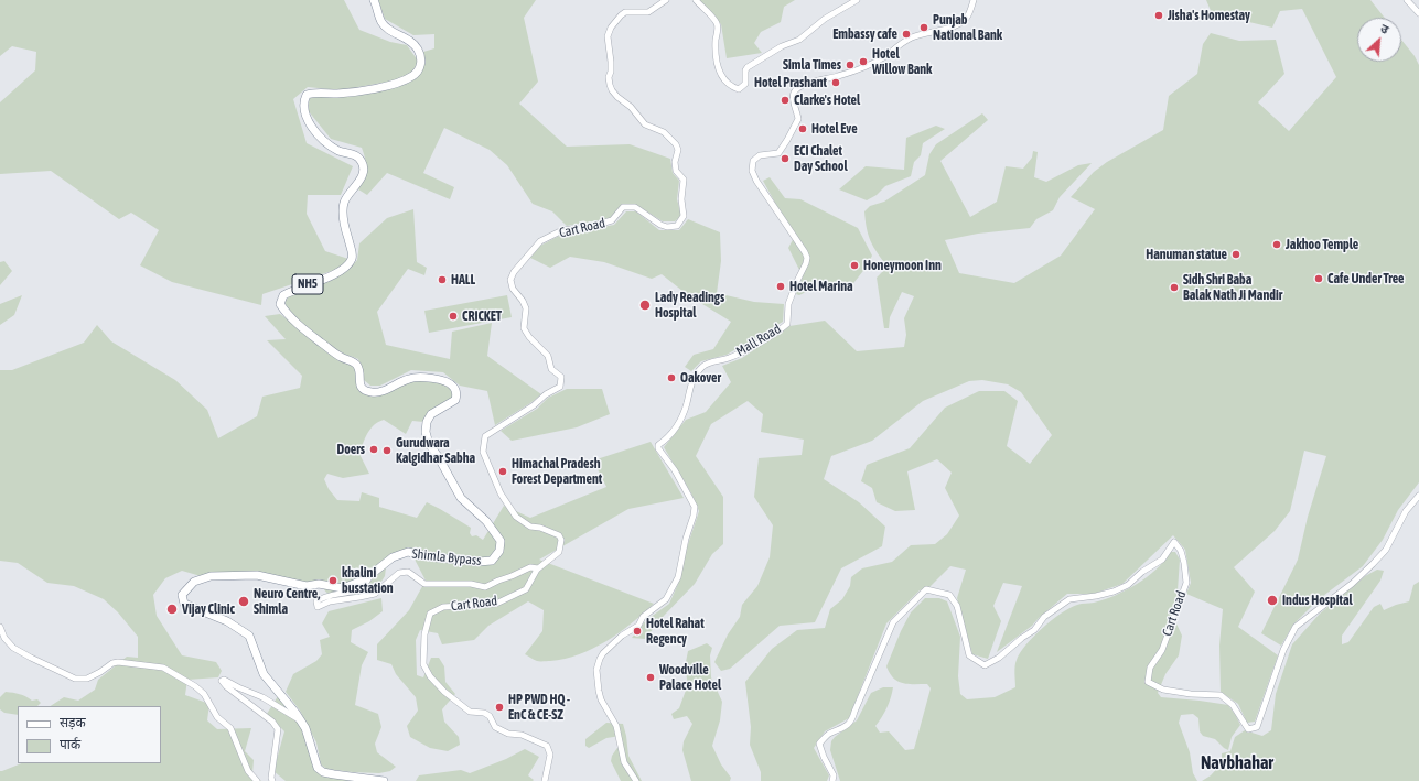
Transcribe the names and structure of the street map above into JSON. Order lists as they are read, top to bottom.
{
  "streets": {
    "highway": ["NH5", "Shimla Bypass"],
    "main road": ["Cart Road", "Mall Road"]
  },
  "crossings": [
    ["Cart Road", "Shimla Bypass"]
  ],
  "districts": ["Navbhahar"],
  "places": [
    "Jisha's Homestay",
    "Punjab National Bank",
    "Embassy cafe",
    "Hotel Willow Bank",
    "Simla Times",
    "Hotel Prashant",
    "Clarke's Hotel",
    "Hotel Eve",
    "ECI Chalet Day School",
    "Jakhoo Temple",
    "Hanuman statue",
    "Honeymoon Inn",
    "Cafe Under Tree",
    "HALL",
    "Hotel Marina",
    "Sidh Shri Baba Balak Nath Ji Mandir",
    "Lady Readings Hospital",
    "CRICKET",
    "Oakover",
    "Doers",
    "Gurudwara Kalgidhar Sabha",
    "Himachal Pradesh Forest Department",
    "khalini busstation",
    "Indus Hospital",
    "Neuro Centre, Shimla",
    "Vijay Clinic",
    "Hotel Rahat Regency",
    "Woodville Palace Hotel",
    "HP PWD HQ - EnC & CE-SZ"
  ],
  "legend": ["सड़क", "पार्क"],
  "north": "top right"
}
